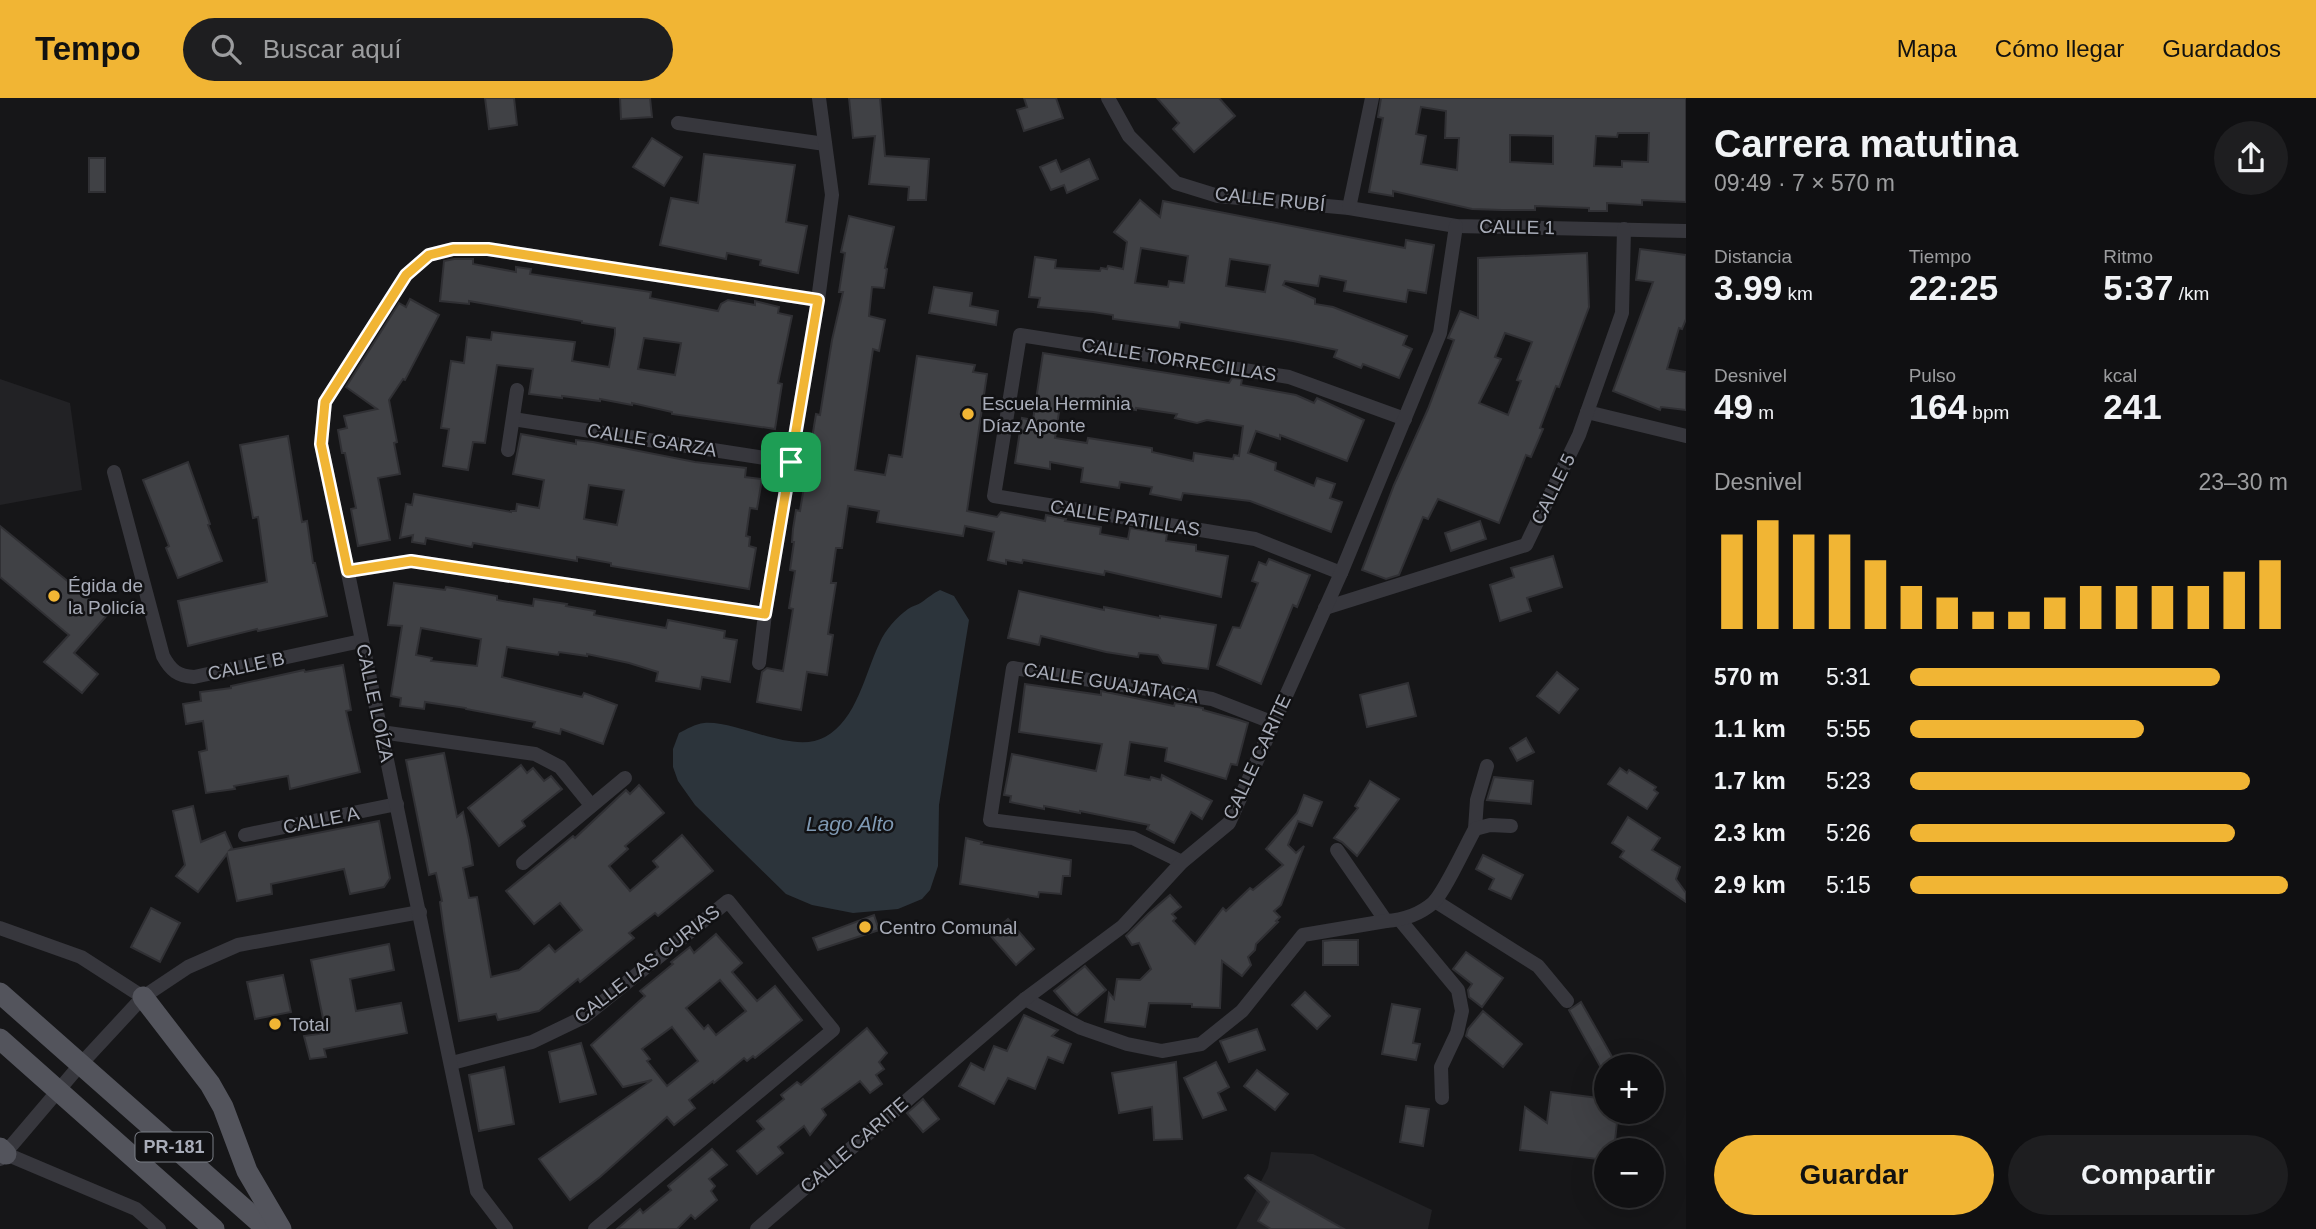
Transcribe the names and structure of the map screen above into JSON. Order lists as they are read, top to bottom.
{
  "streets": {
    "main road": ["PR-181"],
    "street": [
      "CALLE RUBÍ",
      "CALLE 1",
      "CALLE TORRECILLAS",
      "CALLE GARZA",
      "CALLE 5",
      "CALLE PATILLAS",
      "CALLE B",
      "CALLE GUAJATACA",
      "CALLE LOÍZA",
      "CALLE CARITE",
      "CALLE A",
      "CALLE LAS CURIAS"
    ]
  },
  "crossings": [
    ["CALLE RUBÍ", "CALLE 1"],
    ["CALLE 1", "CALLE 5"],
    ["CALLE 1", "CALLE CARITE"],
    ["CALLE TORRECILLAS", "CALLE PATILLAS"],
    ["CALLE TORRECILLAS", "CALLE CARITE"],
    ["CALLE 5", "CALLE CARITE"],
    ["CALLE PATILLAS", "CALLE CARITE"],
    ["CALLE B", "CALLE LOÍZA"],
    ["CALLE GUAJATACA", "CALLE CARITE"],
    ["CALLE LOÍZA", "CALLE A"],
    ["CALLE LOÍZA", "CALLE LAS CURIAS"]
  ],
  "water": ["Lago Alto"],
  "places": [
    "Escuela Herminia Díaz Aponte",
    "Égida de la Policía",
    "Centro Comunal",
    "Total"
  ],
  "page": {
    "header": "Tempo",
    "search": "Buscar aquí",
    "nav": ["Mapa", "Cómo llegar", "Guardados"],
    "heading": ["Carrera matutina", "09:49 · 7 × 570 m"],
    "stats": [
      ["Distancia", "3.99 km"],
      ["Tiempo", "22:25"],
      ["Ritmo", "5:37 /km"],
      ["Desnivel", "49 m"],
      ["Pulso", "164 bpm"],
      ["kcal", "241"]
    ],
    "chart": ["Desnivel", "23–30 m"],
    "list": [
      {
        "name": "570 m",
        "note": "5:31"
      },
      {
        "name": "1.1 km",
        "note": "5:55"
      },
      {
        "name": "1.7 km",
        "note": "5:23"
      },
      {
        "name": "2.3 km",
        "note": "5:26"
      },
      {
        "name": "2.9 km",
        "note": "5:15"
      }
    ],
    "map_buttons": ["+", "−"],
    "buttons": ["Guardar", "Compartir"]
  }
}
